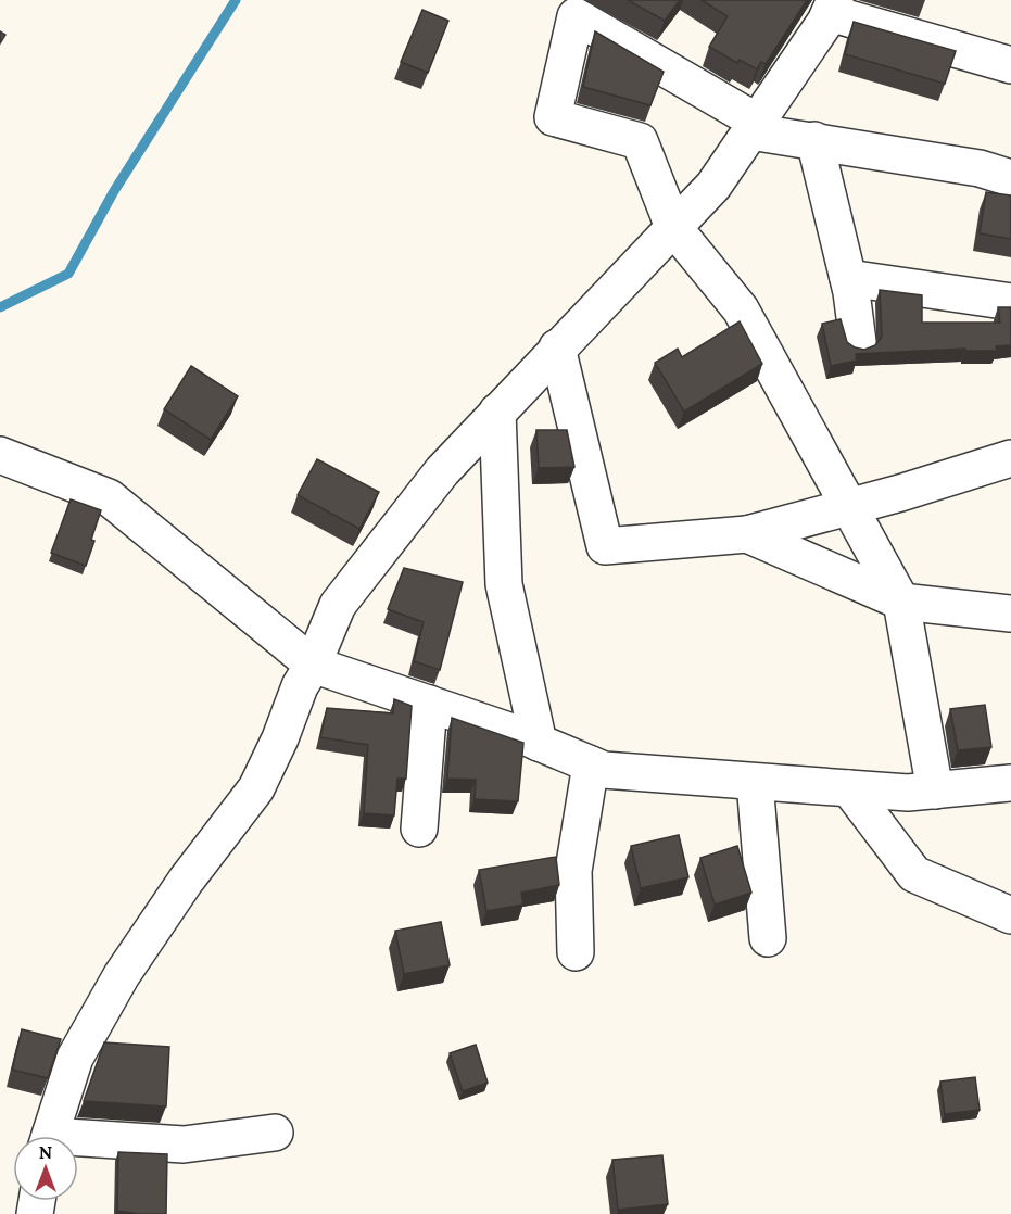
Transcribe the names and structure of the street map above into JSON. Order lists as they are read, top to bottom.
{
  "north": "top"
}
